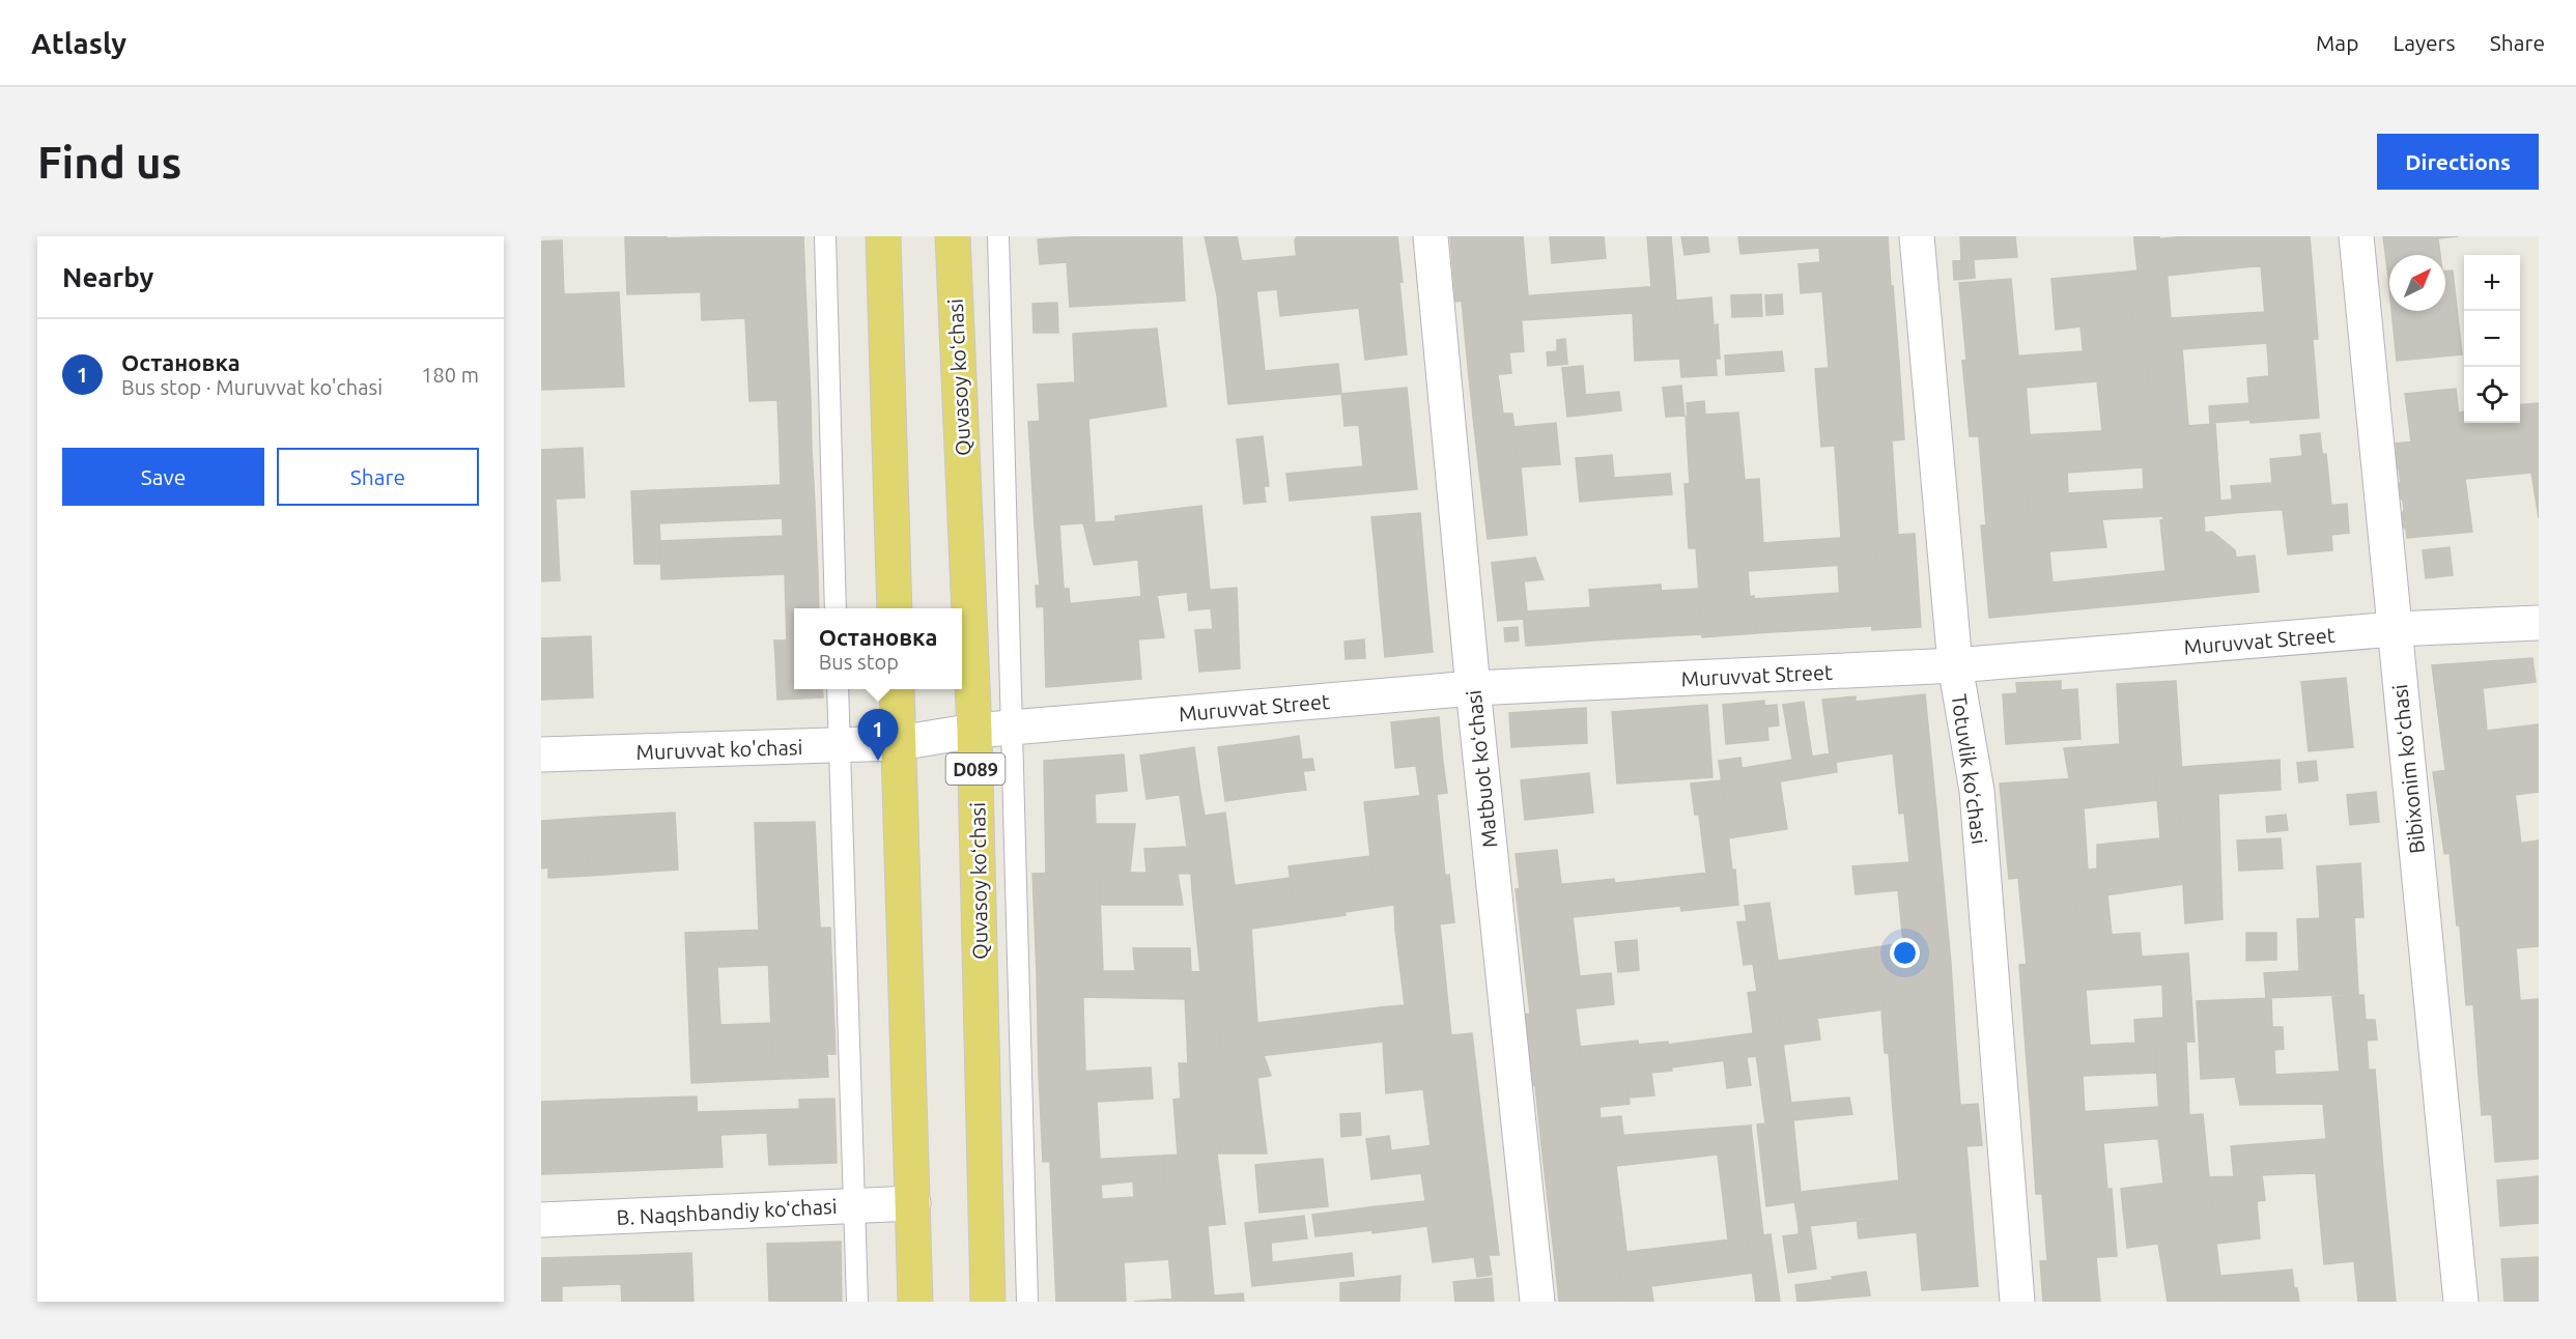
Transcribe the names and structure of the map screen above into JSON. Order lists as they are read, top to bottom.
{
  "streets": {
    "main road": ["Quvasoy koʻchasi", "D089"],
    "street": [
      "Muruvvat Street",
      "Muruvvat ko'chasi",
      "Matbuot koʻchasi",
      "Totuvlik koʻchasi",
      "Bibixonim koʻchasi",
      "B. Naqshbandiy koʻchasi"
    ]
  },
  "crossings": [
    ["Quvasoy koʻchasi", "Muruvvat Street"],
    ["Muruvvat Street", "Muruvvat ko'chasi"],
    ["Muruvvat Street", "Matbuot koʻchasi"],
    ["Muruvvat Street", "Totuvlik koʻchasi"],
    ["Muruvvat Street", "Bibixonim koʻchasi"]
  ],
  "north": "top right",
  "page": {
    "header": "Atlasly",
    "nav": ["Map", "Layers", "Share"],
    "buttons": [
      "Directions",
      ["Save", "Share"]
    ],
    "title": "Find us",
    "heading": "Nearby",
    "map_buttons": ["+", "−"],
    "list": [
      {
        "mark": "1",
        "name": "Остановка",
        "note": "Bus stop · Muruvvat ko'chasi",
        "value": "180 m"
      }
    ],
    "popup": ["Остановка", "Bus stop"],
    "pins": "1"
  }
}
